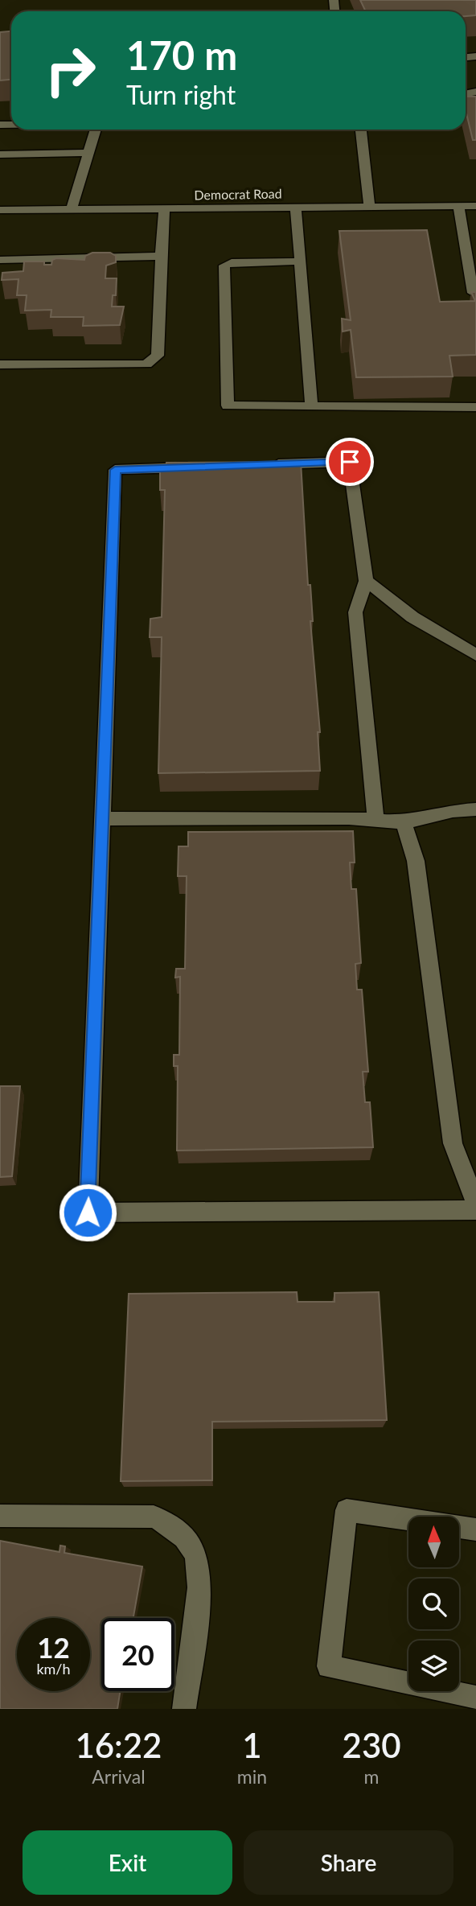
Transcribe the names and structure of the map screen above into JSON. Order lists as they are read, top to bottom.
{
  "streets": {
    "street": ["Democrat Road"]
  },
  "north": "top",
  "page": {
    "turn": ["170 m", "Turn right"],
    "speed": "12 km/h",
    "limit": "20",
    "eta": [
      "16:22",
      "Arrival",
      "1",
      "min",
      "230",
      "m"
    ],
    "buttons": ["Exit", "Share"]
  }
}
